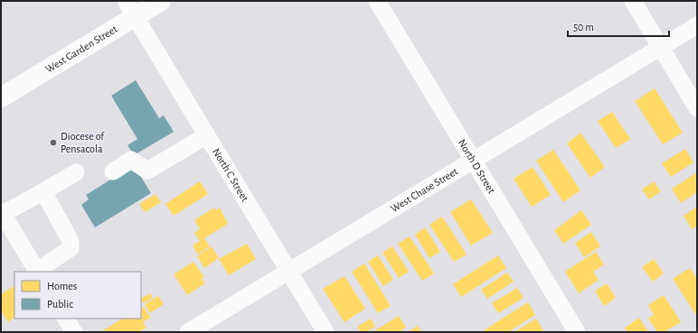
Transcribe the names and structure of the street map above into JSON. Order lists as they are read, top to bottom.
{
  "streets": {
    "main road": ["West Garden Street"],
    "street": ["North D Street", "North C Street", "West Chase Street"]
  },
  "crossings": [
    ["West Garden Street", "North C Street"],
    ["North D Street", "West Chase Street"],
    ["North C Street", "West Chase Street"]
  ],
  "places": ["Diocese of Pensacola"],
  "legend": ["Homes", "Public"],
  "scale_bar": "50 m"
}
